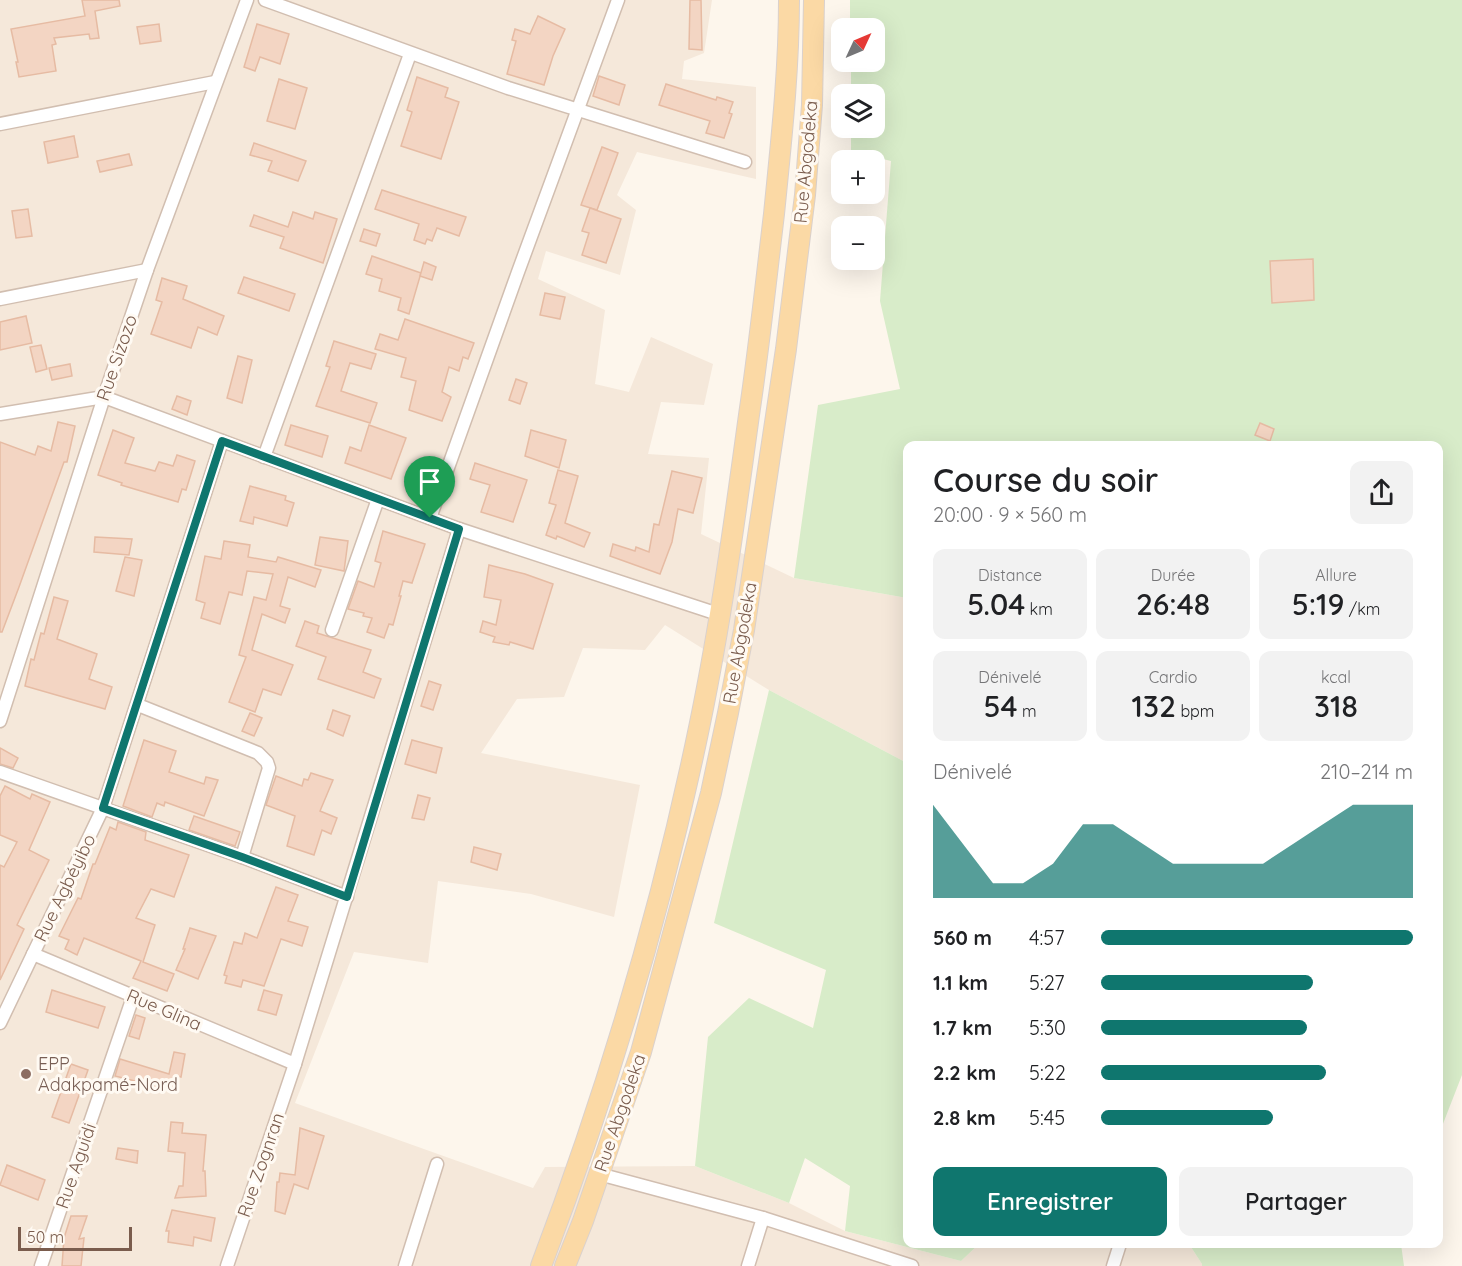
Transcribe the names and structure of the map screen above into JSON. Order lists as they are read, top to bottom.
{
  "streets": {
    "main road": ["Rue Abgodeka"],
    "street": [
      "Rue Sizozo",
      "Rue Agbéyibo",
      "Rue Glina",
      "Rue Zognran",
      "Rue Aguidi"
    ]
  },
  "crossings": [
    ["Rue Agbéyibo", "Rue Glina"],
    ["Rue Glina", "Rue Zognran"],
    ["Rue Glina", "Rue Aguidi"]
  ],
  "places": ["EPP Adakpamé-Nord"],
  "scale_bar": "50 m",
  "north": "top right",
  "page": {
    "map_buttons": ["+", "−"],
    "heading": ["Course du soir", "20:00 · 9 × 560 m"],
    "stats": [
      ["Distance", "5.04 km"],
      ["Durée", "26:48"],
      ["Allure", "5:19 /km"],
      ["Dénivelé", "54 m"],
      ["Cardio", "132 bpm"],
      ["kcal", "318"]
    ],
    "chart": ["Dénivelé", "210–214 m"],
    "list": [
      {
        "name": "560 m",
        "note": "4:57"
      },
      {
        "name": "1.1 km",
        "note": "5:27"
      },
      {
        "name": "1.7 km",
        "note": "5:30"
      },
      {
        "name": "2.2 km",
        "note": "5:22"
      },
      {
        "name": "2.8 km",
        "note": "5:45"
      }
    ],
    "buttons": ["Enregistrer", "Partager"],
    "scale": "50 m"
  }
}
